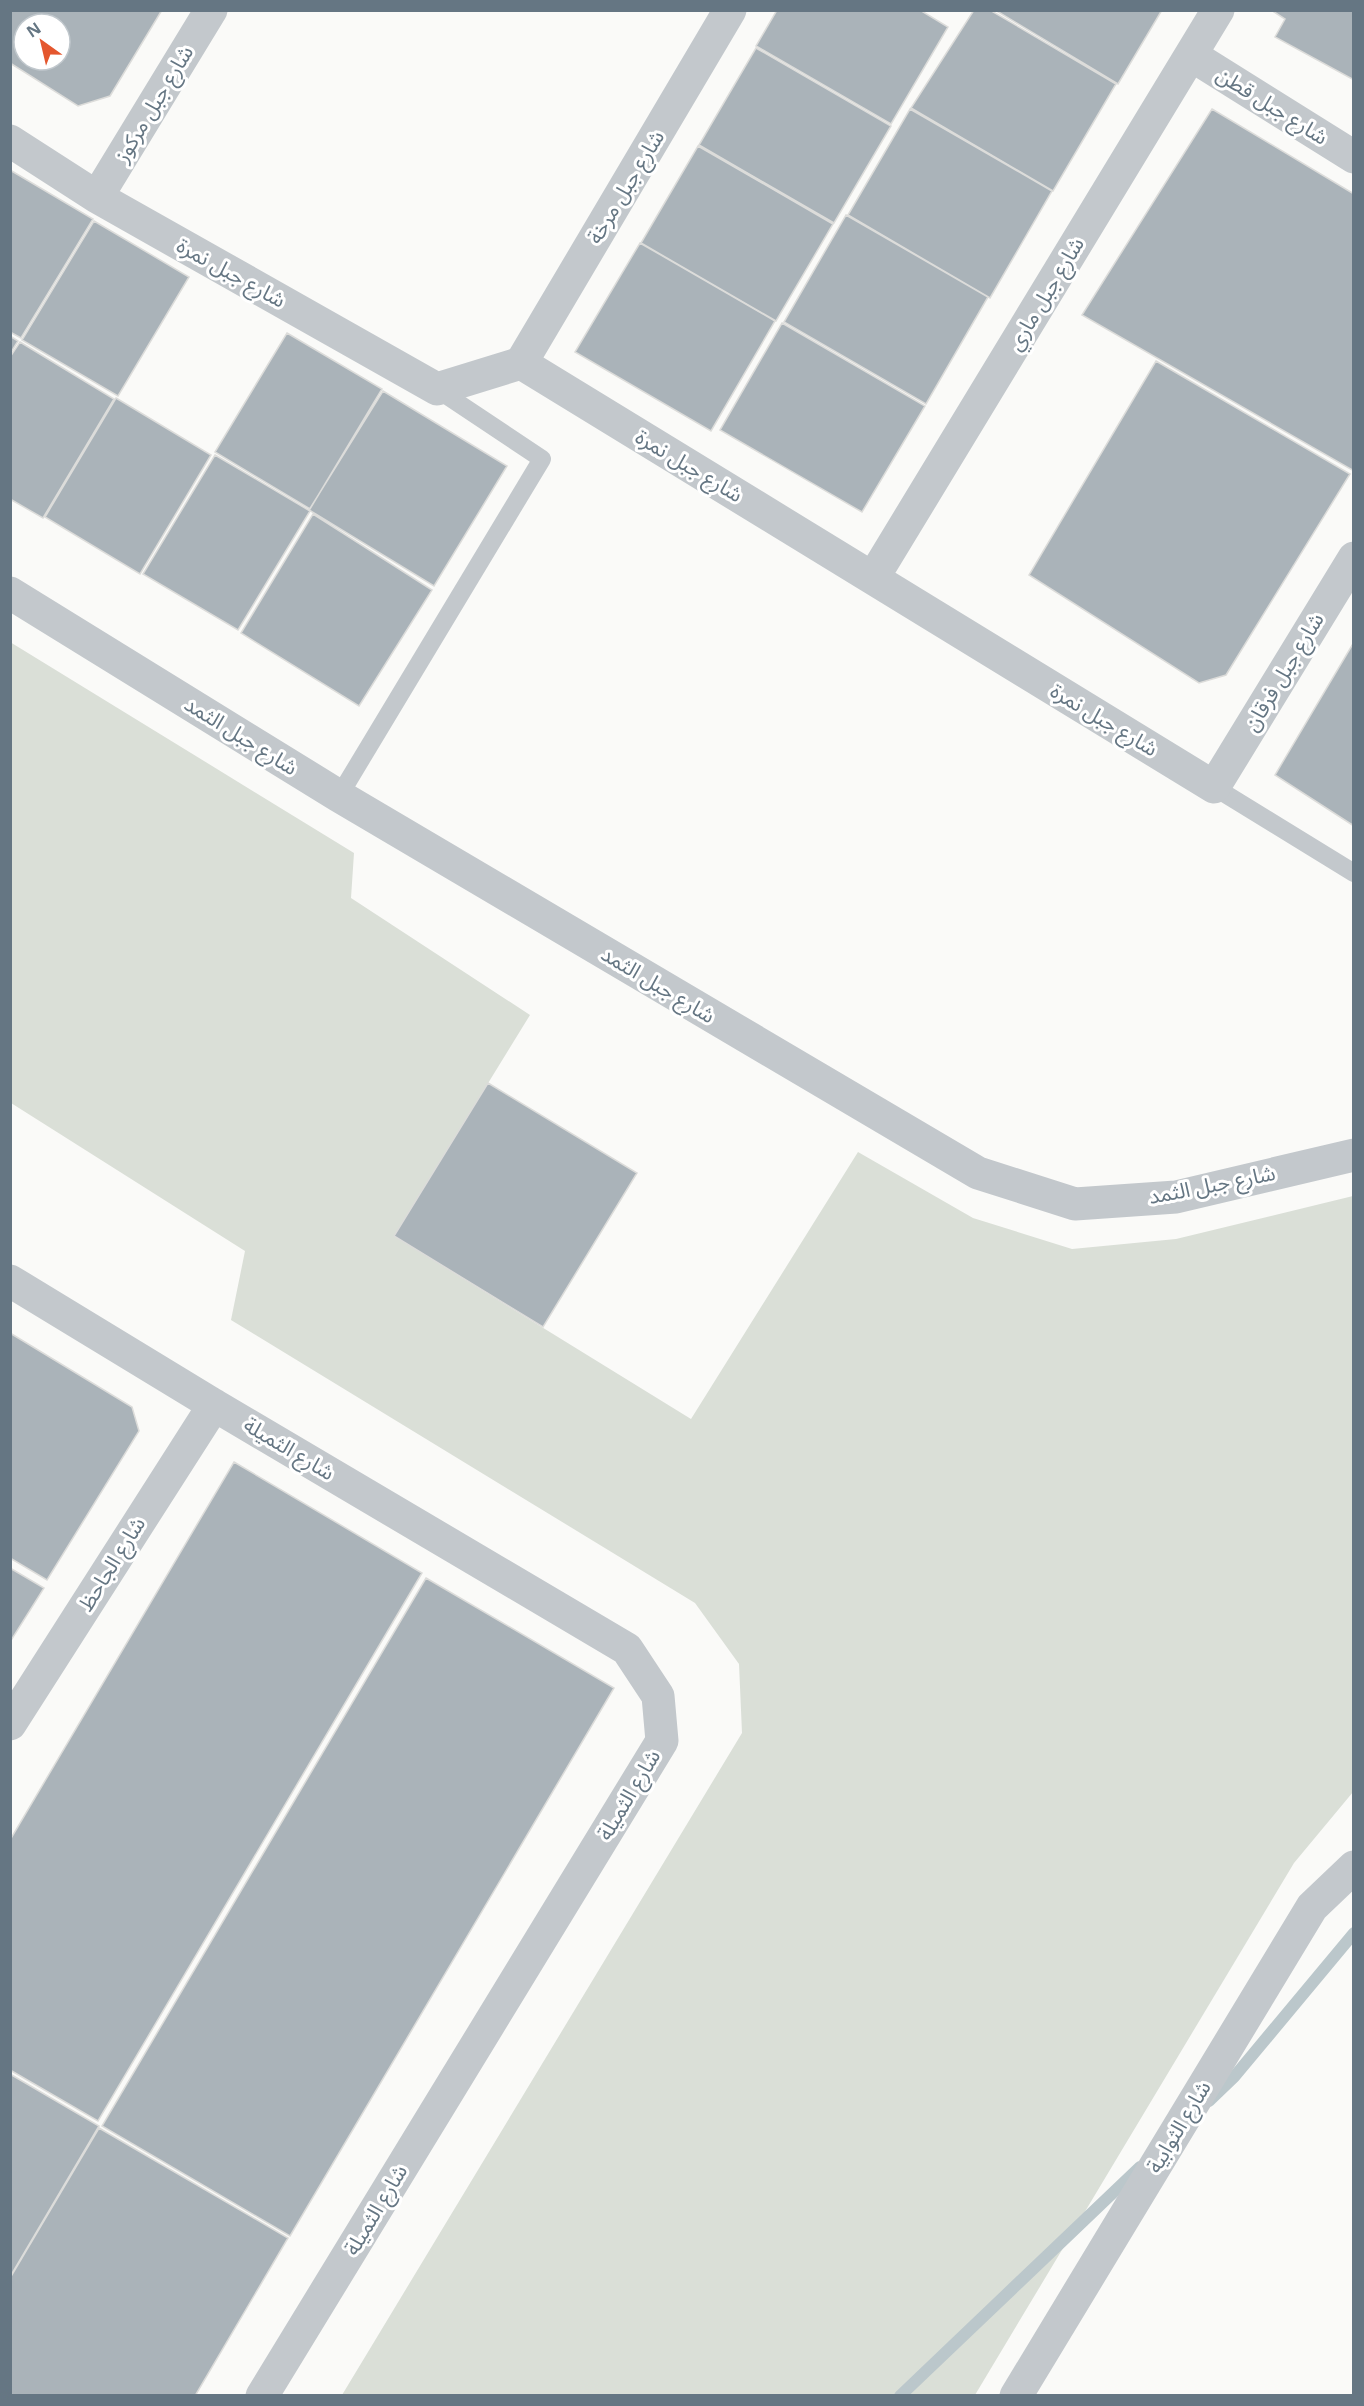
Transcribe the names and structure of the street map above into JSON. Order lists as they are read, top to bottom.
{
  "streets": {
    "street": [
      "شارع جبل مركوز",
      "شارع جبل قطن",
      "شارع جبل مرخة",
      "شارع جبل نمرة",
      "شارع جبل ماري",
      "شارع جبل فرقان",
      "شارع جبل الثمد",
      "شارع الثميلة",
      "شارع الجاحظ",
      "شارع الثوابية"
    ]
  },
  "crossings": [
    ["شارع جبل مركوز", "شارع جبل نمرة"],
    ["شارع جبل قطن", "شارع جبل ماري"],
    ["شارع جبل مرخة", "شارع جبل نمرة"],
    ["شارع جبل نمرة", "شارع جبل ماري"],
    ["شارع جبل نمرة", "شارع جبل فرقان"],
    ["شارع الثميلة", "شارع الجاحظ"]
  ],
  "north": "top left"
}
